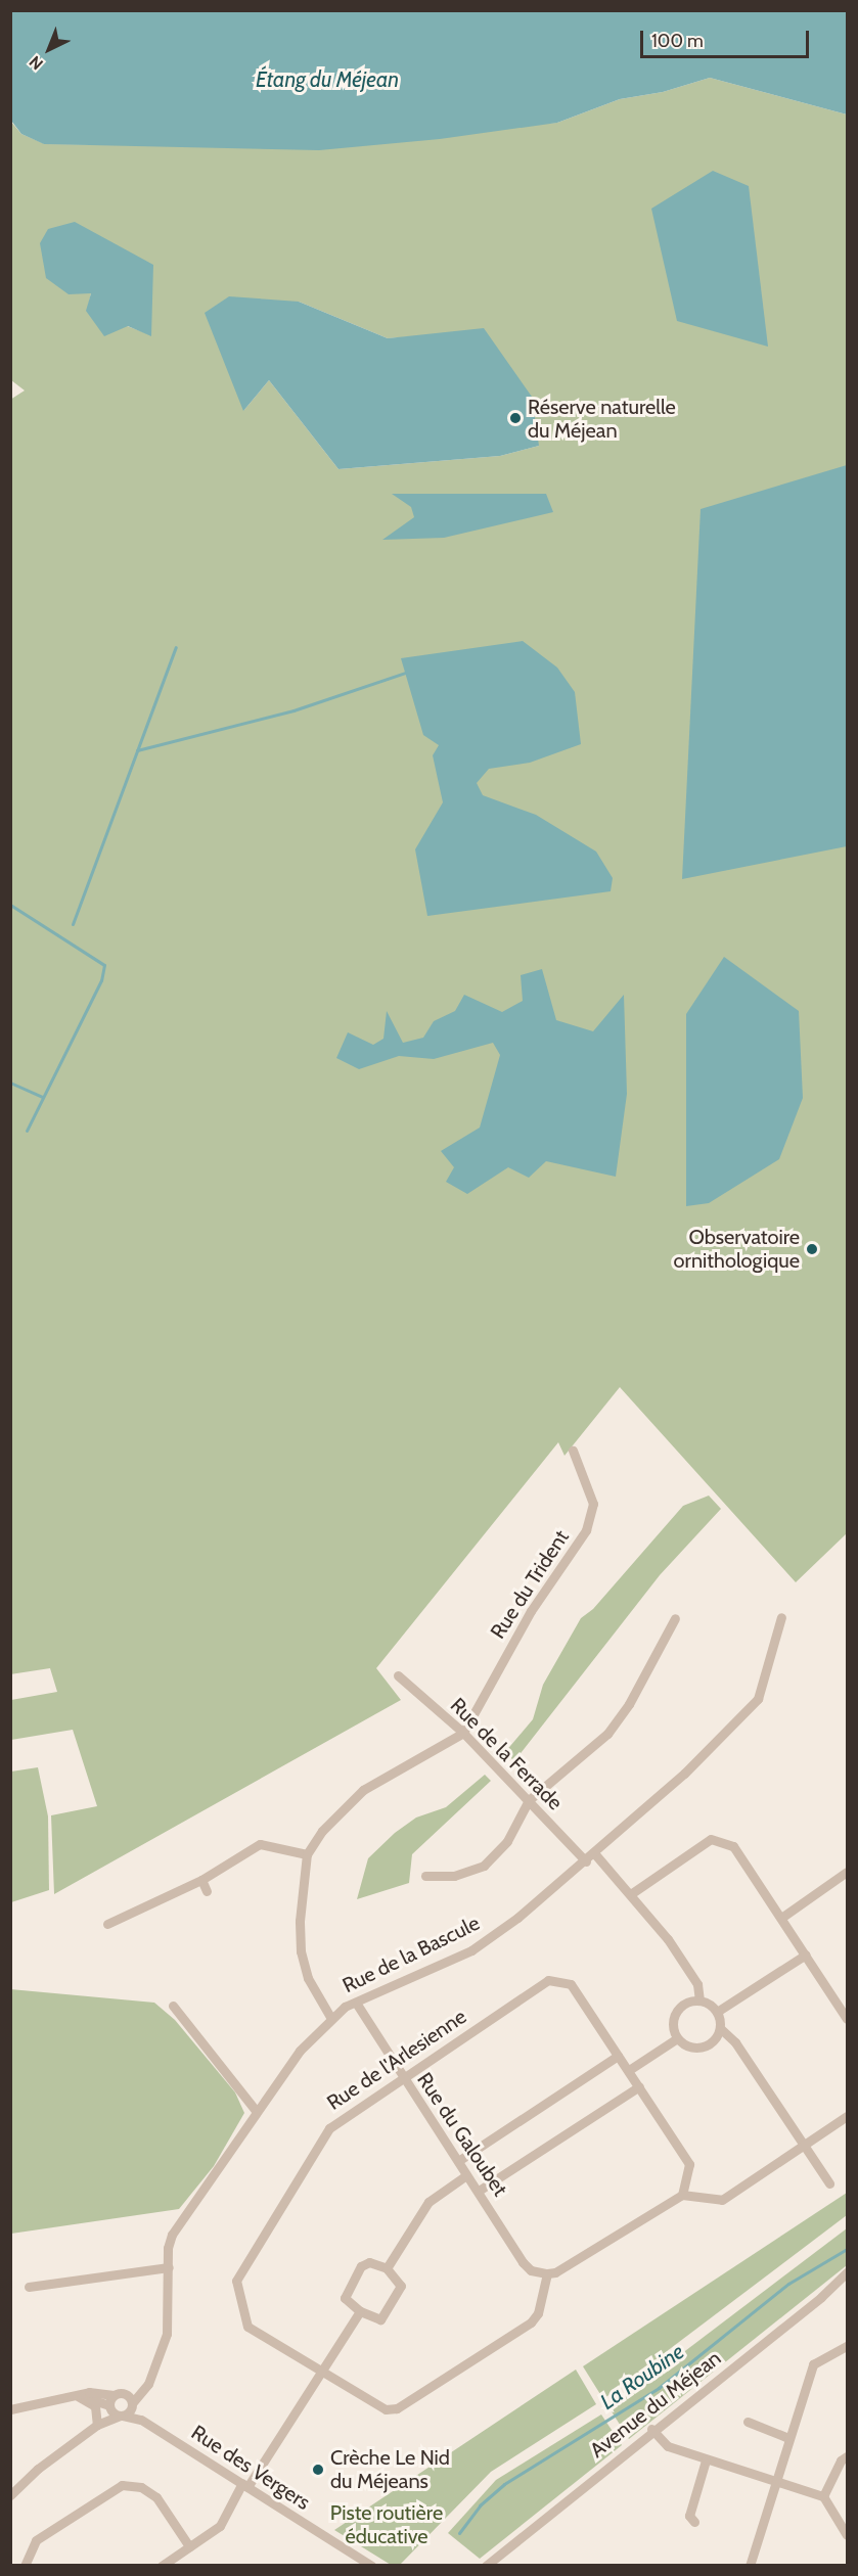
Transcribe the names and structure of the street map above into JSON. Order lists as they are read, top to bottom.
{
  "streets": {
    "street": [
      "Rue du Trident",
      "Rue de la Ferrade",
      "Rue de la Bascule",
      "Rue de l'Arlesienne",
      "Rue du Galoubet",
      "Avenue du Méjean",
      "Rue des Vergers"
    ]
  },
  "crossings": [
    ["Rue du Trident", "Rue de la Ferrade"],
    ["Rue de la Ferrade", "Rue de la Bascule"],
    ["Rue de la Bascule", "Rue du Galoubet"],
    ["Rue de la Bascule", "Rue des Vergers"],
    ["Rue de l'Arlesienne", "Rue du Galoubet"]
  ],
  "water": ["Étang du Méjean", "La Roubine"],
  "parks": ["Piste routière éducative"],
  "places": ["Réserve naturelle du Méjean", "Observatoire ornithologique", "Crèche Le Nid du Méjeans"],
  "scale_bar": "100 m",
  "north": "bottom left"
}
